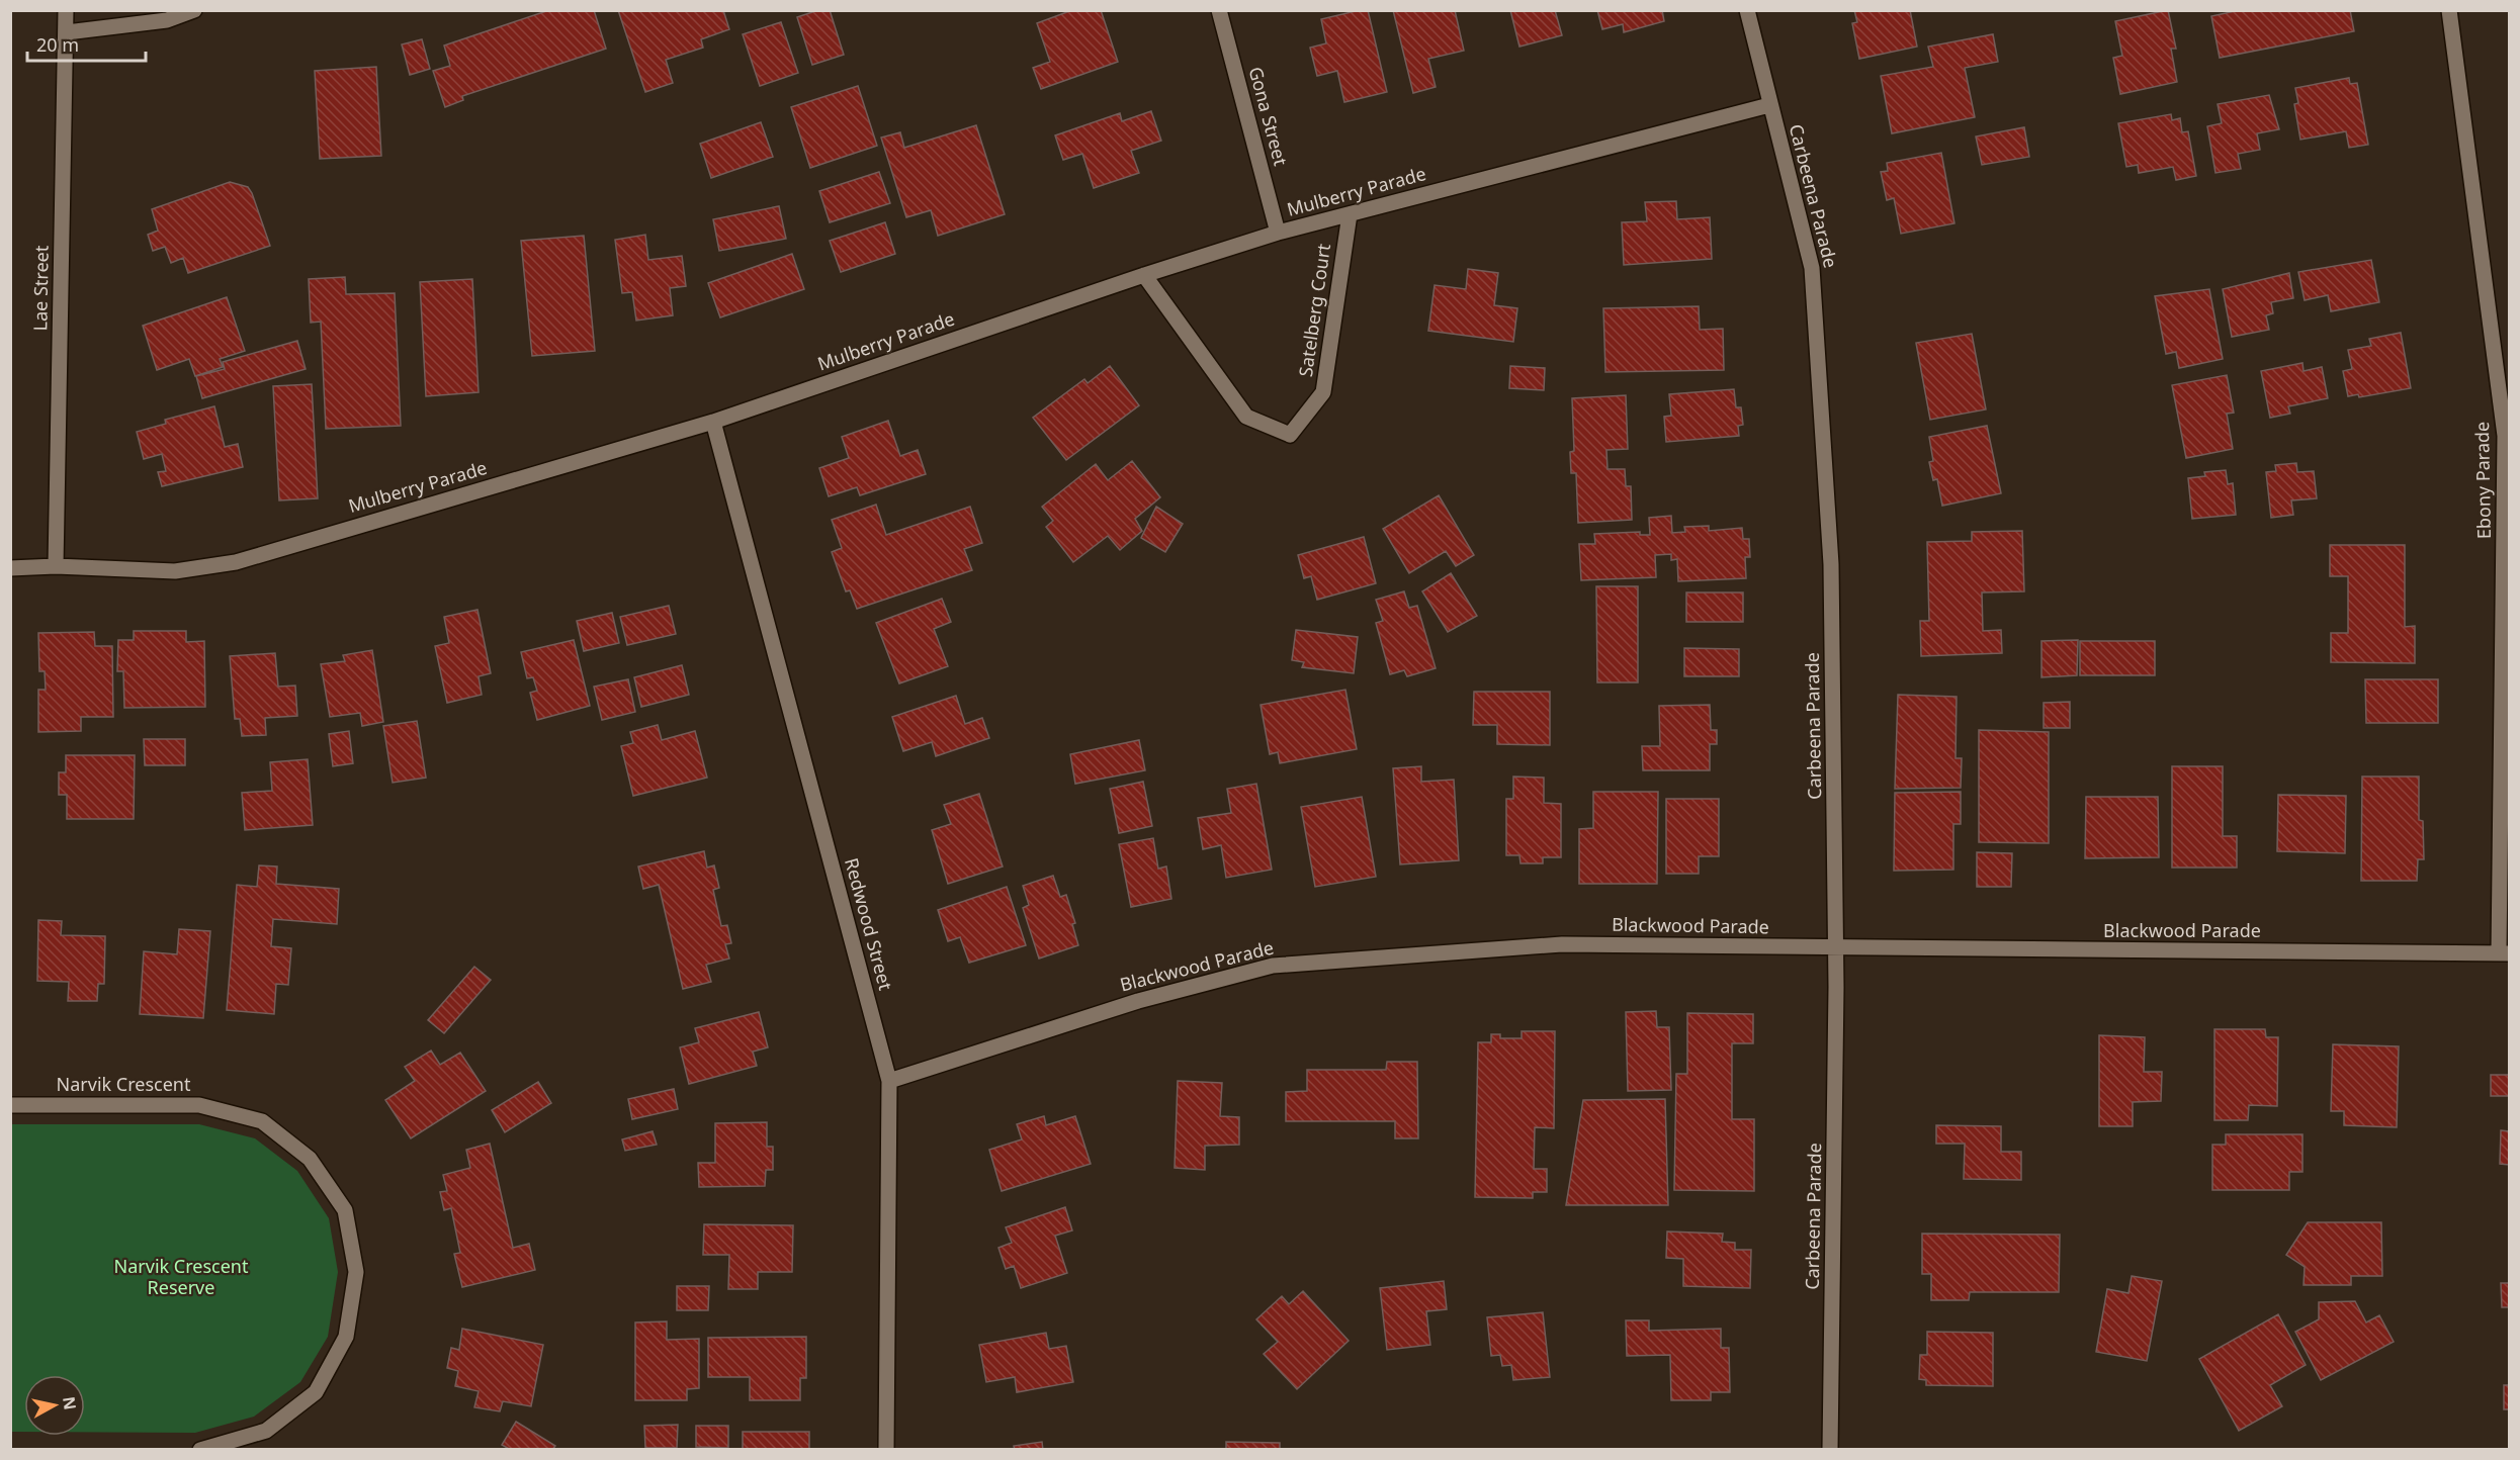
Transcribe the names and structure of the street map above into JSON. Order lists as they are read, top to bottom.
{
  "streets": {
    "street": [
      "Gona Street",
      "Mulberry Parade",
      "Carbeena Parade",
      "Lae Street",
      "Satelberg Court",
      "Ebony Parade",
      "Redwood Street",
      "Blackwood Parade",
      "Narvik Crescent"
    ]
  },
  "crossings": [
    ["Gona Street", "Mulberry Parade"],
    ["Mulberry Parade", "Carbeena Parade"],
    ["Mulberry Parade", "Lae Street"],
    ["Mulberry Parade", "Satelberg Court"],
    ["Mulberry Parade", "Redwood Street"],
    ["Carbeena Parade", "Blackwood Parade"],
    ["Ebony Parade", "Blackwood Parade"],
    ["Redwood Street", "Blackwood Parade"]
  ],
  "parks": ["Narvik Crescent Reserve"],
  "scale_bar": "20 m",
  "north": "right"
}
